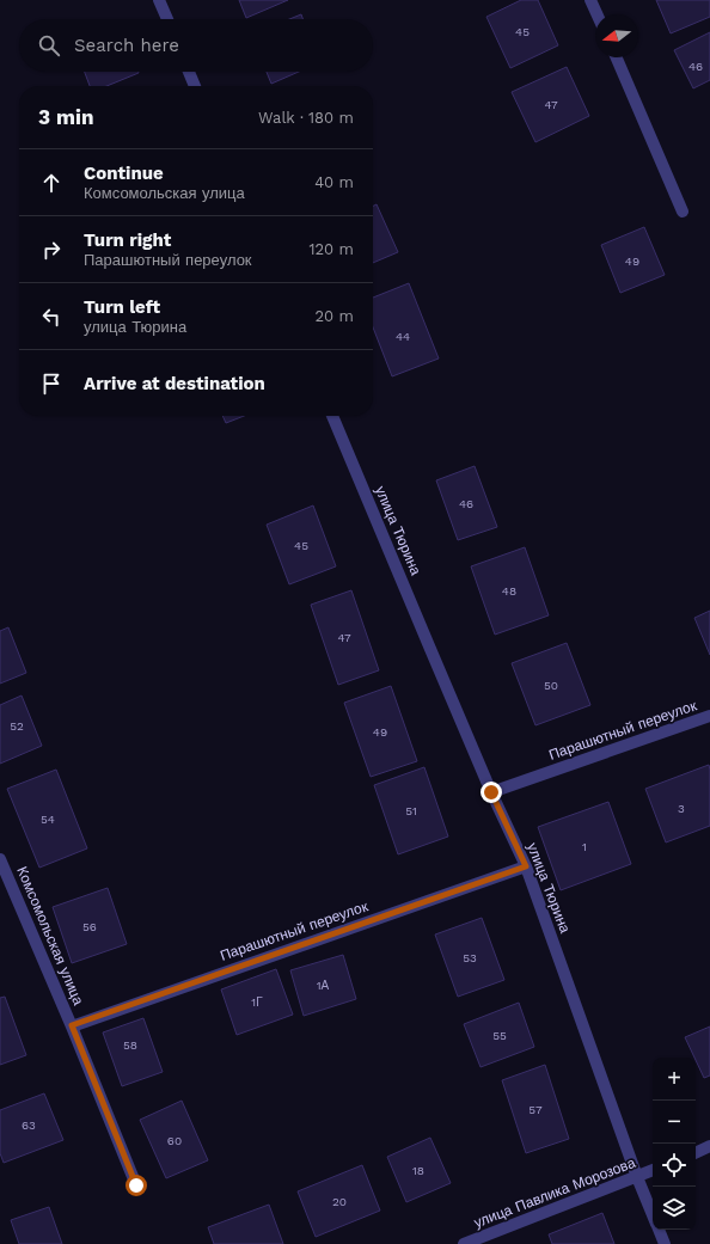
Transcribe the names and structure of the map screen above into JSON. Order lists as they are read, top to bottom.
{
  "streets": {
    "street": [
      "улица Тюрина",
      "Парашютный переулок",
      "Комсомольская улица",
      "улица Павлика Морозова"
    ]
  },
  "crossings": [
    ["улица Тюрина", "Парашютный переулок"],
    ["улица Тюрина", "улица Павлика Морозова"],
    ["Парашютный переулок", "Комсомольская улица"]
  ],
  "house_numbers": [
    "45",
    "46",
    "47",
    "49",
    "44",
    "46",
    "45",
    "48",
    "47",
    "50",
    "52",
    "49",
    "3",
    "51",
    "54",
    "1",
    "56",
    "53",
    "1А",
    "1Г",
    "55",
    "58",
    "57",
    "63",
    "60",
    "18",
    "20"
  ],
  "north": "left",
  "page": {
    "search": "Search here",
    "heading": ["3 min", "Walk · 180 m"],
    "list": [
      ["Continue", "Комсомольская улица", "40 m"],
      ["Turn right", "Парашютный переулок", "120 m"],
      ["Turn left", "улица Тюрина", "20 m"],
      "Arrive at destination"
    ],
    "map_buttons": ["+", "−"]
  }
}
